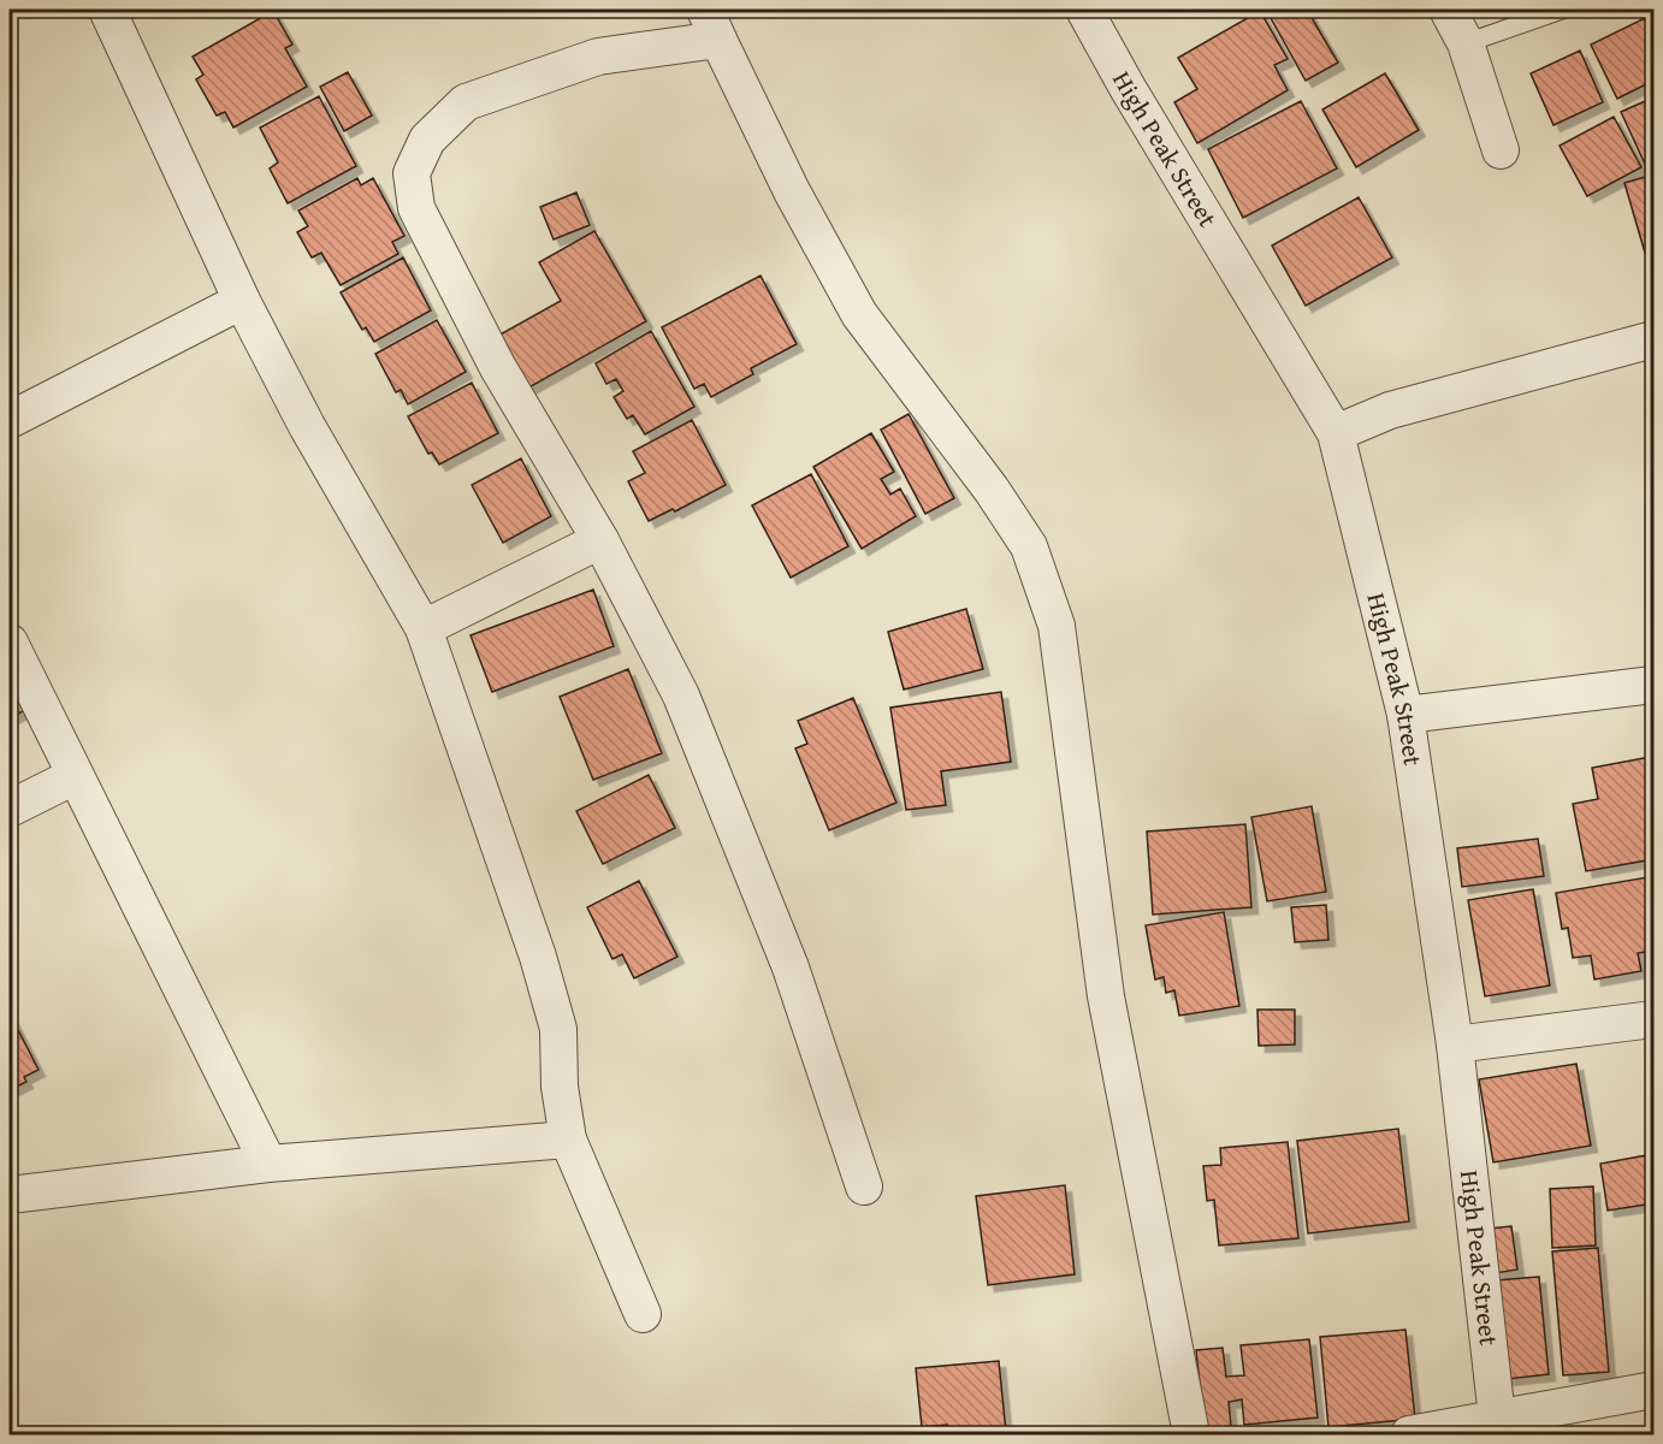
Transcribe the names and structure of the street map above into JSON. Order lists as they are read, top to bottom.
{
  "streets": {
    "street": ["High Peak Street"]
  }
}
